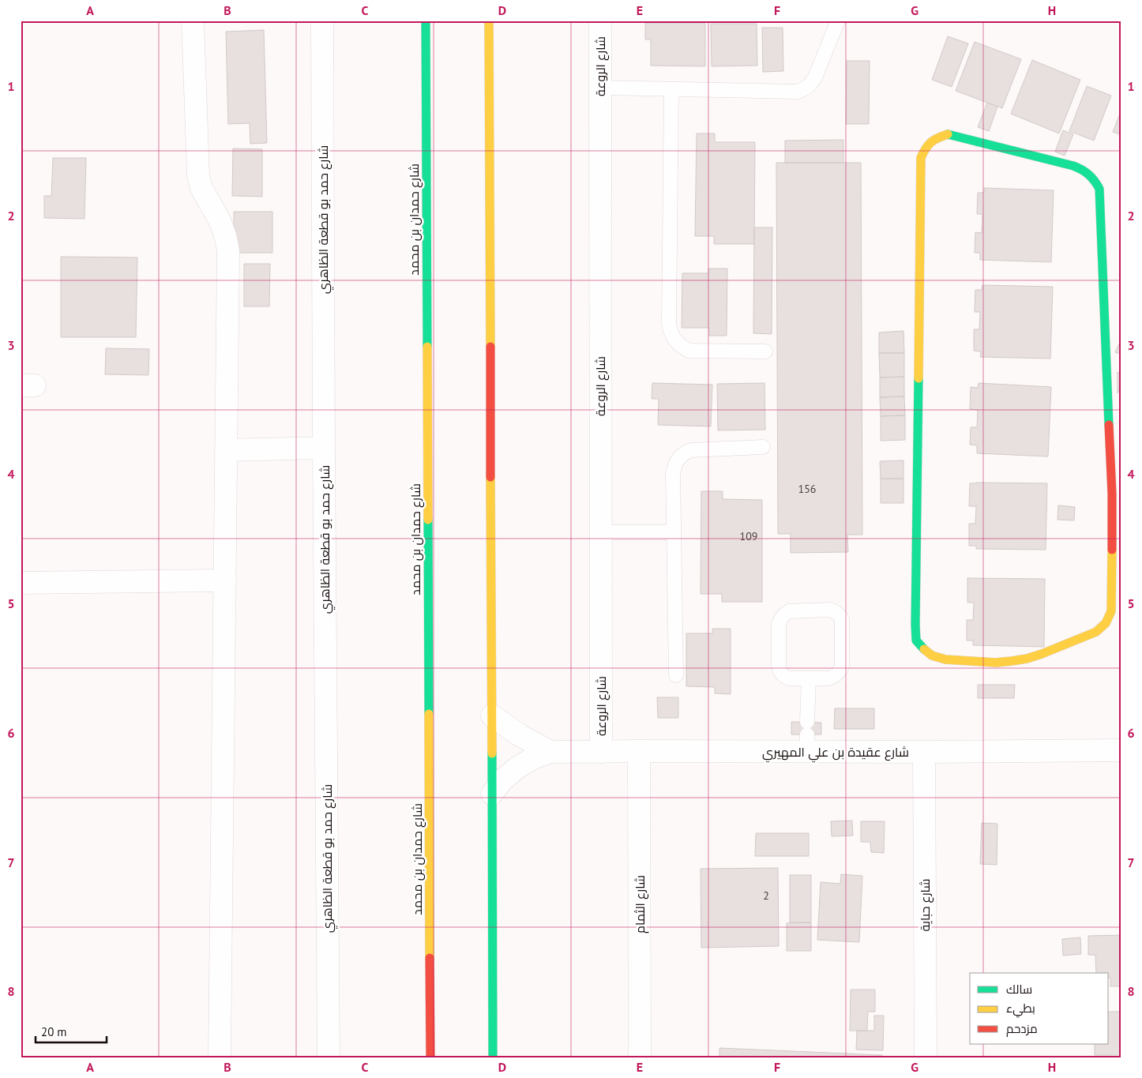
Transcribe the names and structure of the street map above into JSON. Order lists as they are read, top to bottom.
{
  "streets": {
    "main road": ["شارع حمدان بن محمد"],
    "street": [
      "شارع الروعة",
      "شارع حمد بو قطعة الظاهري",
      "شارع عقيدة بن علي المهيري",
      "شارع الثمام",
      "شارع حباية"
    ]
  },
  "crossings": [
    ["شارع الروعة", "شارع عقيدة بن علي المهيري"],
    ["شارع عقيدة بن علي المهيري", "شارع الثمام"],
    ["شارع عقيدة بن علي المهيري", "شارع حباية"]
  ],
  "house_numbers": ["156", "109", "2"],
  "legend": ["سالك", "بطيء", "مزدحم"],
  "scale_bar": "20 m",
  "grid": {
    "columns": [
      "A",
      "B",
      "C",
      "D",
      "E",
      "F",
      "G",
      "H"
    ],
    "rows": [
      "1",
      "2",
      "3",
      "4",
      "5",
      "6",
      "7",
      "8"
    ]
  }
}
